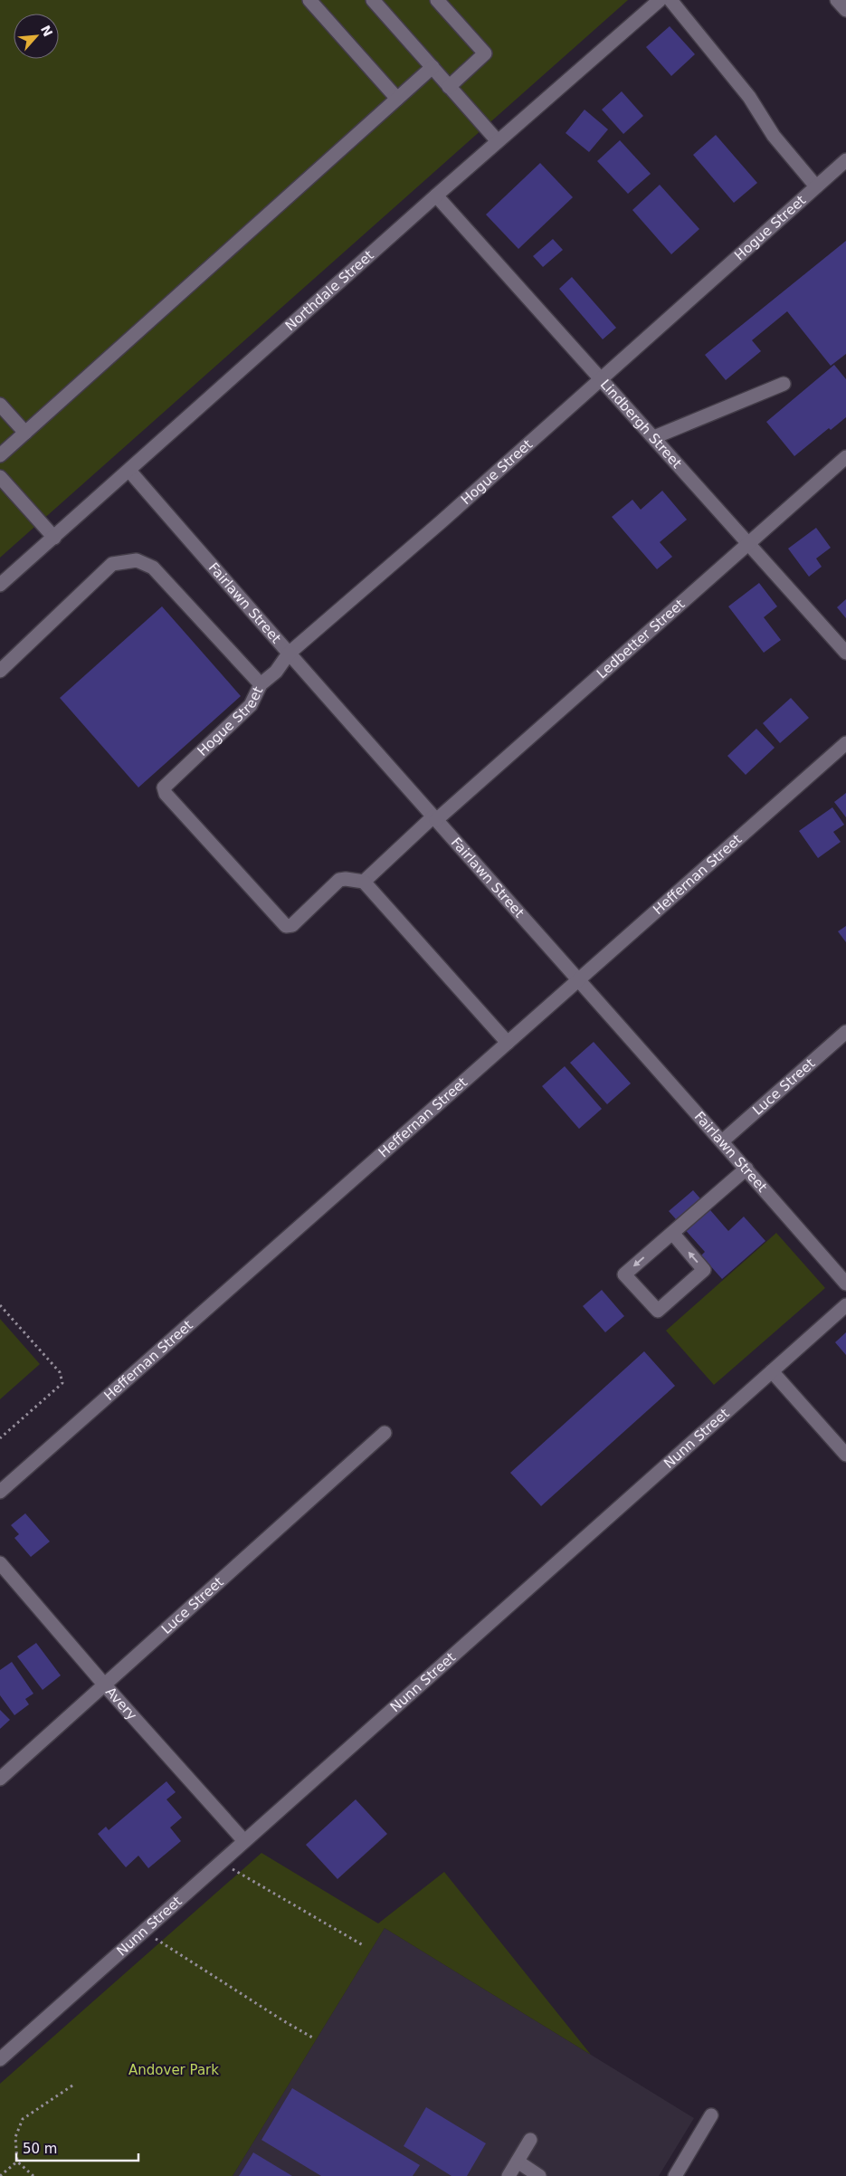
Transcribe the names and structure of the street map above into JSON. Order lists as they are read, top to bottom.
{
  "streets": {
    "street": [
      "Hogue Street",
      "Northdale Street",
      "Lindbergh Street",
      "Fairlawn Street",
      "Ledbetter Street",
      "Heffernan Street",
      "Luce Street",
      "Nunn Street",
      "Avery"
    ]
  },
  "crossings": [
    ["Hogue Street", "Lindbergh Street"],
    ["Hogue Street", "Fairlawn Street"],
    ["Hogue Street", "Ledbetter Street"],
    ["Northdale Street", "Lindbergh Street"],
    ["Northdale Street", "Fairlawn Street"],
    ["Lindbergh Street", "Ledbetter Street"],
    ["Fairlawn Street", "Ledbetter Street"],
    ["Fairlawn Street", "Heffernan Street"],
    ["Fairlawn Street", "Luce Street"],
    ["Luce Street", "Avery"],
    ["Nunn Street", "Avery"]
  ],
  "parks": ["Andover Park"],
  "scale_bar": "50 m",
  "north": "top right"
}
